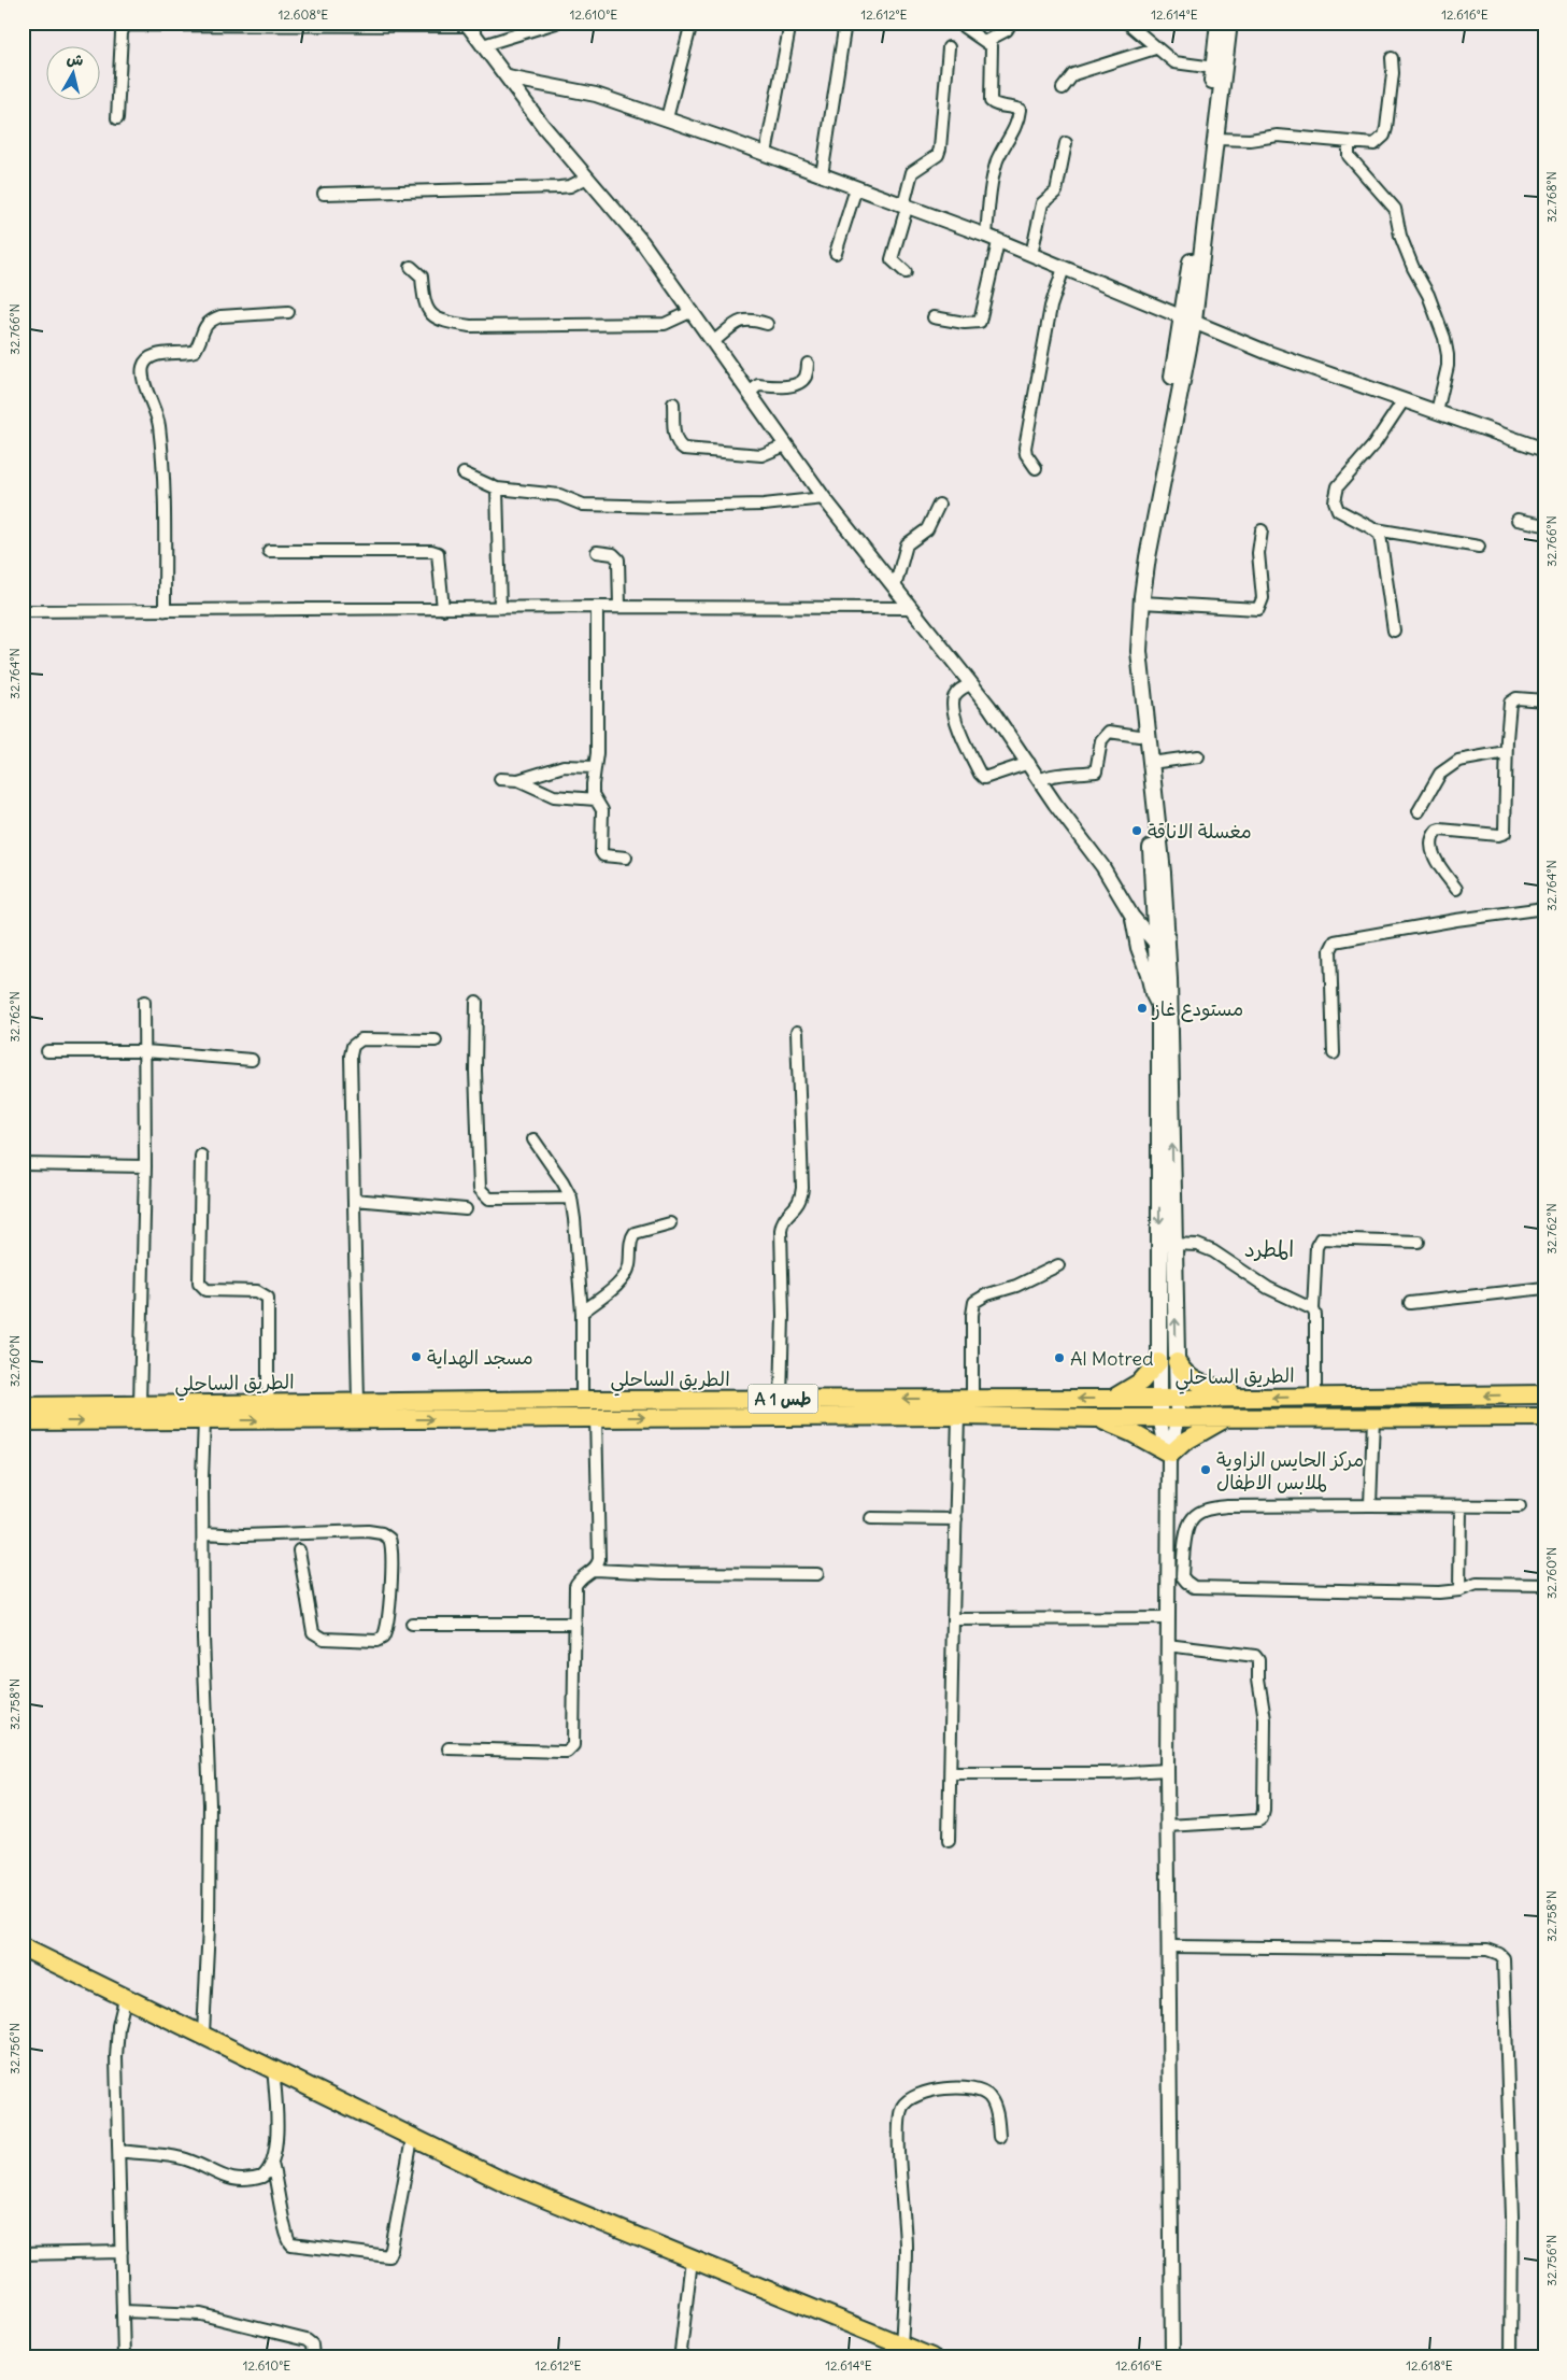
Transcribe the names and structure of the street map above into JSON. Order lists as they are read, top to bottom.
{
  "streets": {
    "main road": ["الطريق الساحلي", "A 1 طس"]
  },
  "districts": ["المطرد"],
  "places": [
    "مغسلة الاناقة",
    "مستودع غاز",
    "مسجد الهداية",
    "Al Motred",
    "مركز الحايس الزاوية لملابس الاطفال"
  ],
  "north": "top",
  "coordinates": [
    "12.608°E",
    "12.610°E",
    "12.612°E",
    "12.614°E",
    "12.616°E",
    "32.768°N",
    "32.766°N",
    "32.764°N",
    "32.762°N",
    "32.760°N",
    "32.758°N",
    "32.756°N",
    "12.618°E"
  ]
}
